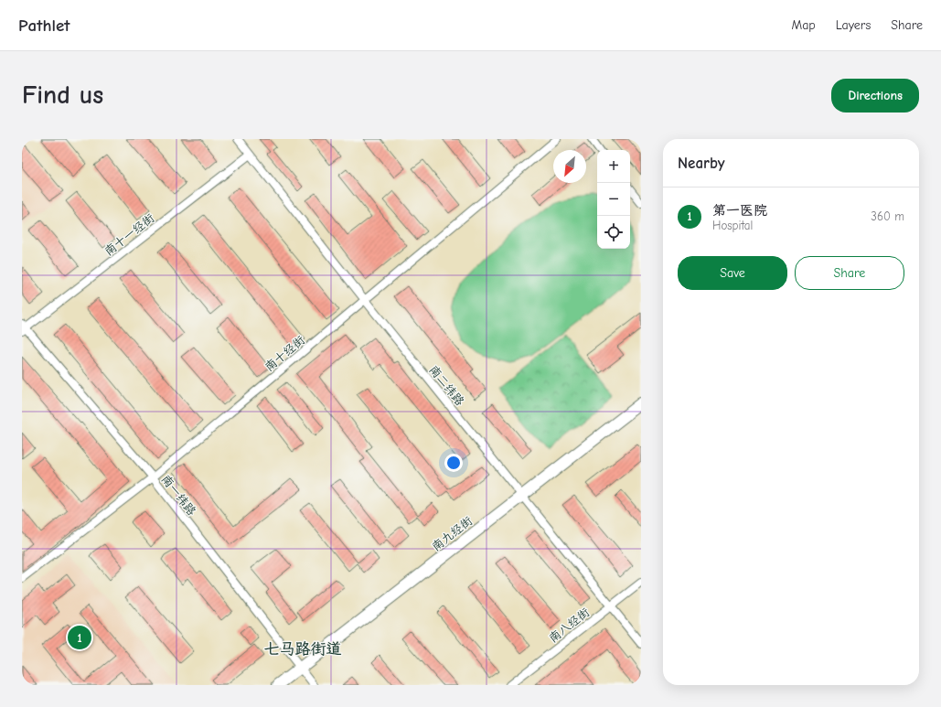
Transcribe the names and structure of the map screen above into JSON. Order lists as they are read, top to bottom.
{
  "streets": {
    "main road": ["南九经街"],
    "street": [
      "南十一经街",
      "南十经街",
      "南二纬路",
      "南一纬路",
      "南八经街"
    ]
  },
  "crossings": [
    ["南十一经街", "南二纬路"],
    ["南十一经街", "南一纬路"],
    ["南十经街", "南二纬路"],
    ["南十经街", "南一纬路"],
    ["南二纬路", "南九经街"],
    ["南二纬路", "南八经街"],
    ["南一纬路", "南九经街"]
  ],
  "districts": ["七马路街道"],
  "north": "bottom left",
  "page": {
    "header": "Pathlet",
    "nav": ["Map", "Layers", "Share"],
    "buttons": [
      "Directions",
      ["Save", "Share"]
    ],
    "title": "Find us",
    "heading": "Nearby",
    "map_buttons": ["+", "−"],
    "list": [
      {
        "mark": "1",
        "name": "第一医院",
        "note": "Hospital",
        "value": "360 m"
      }
    ],
    "pins": "1"
  }
}
